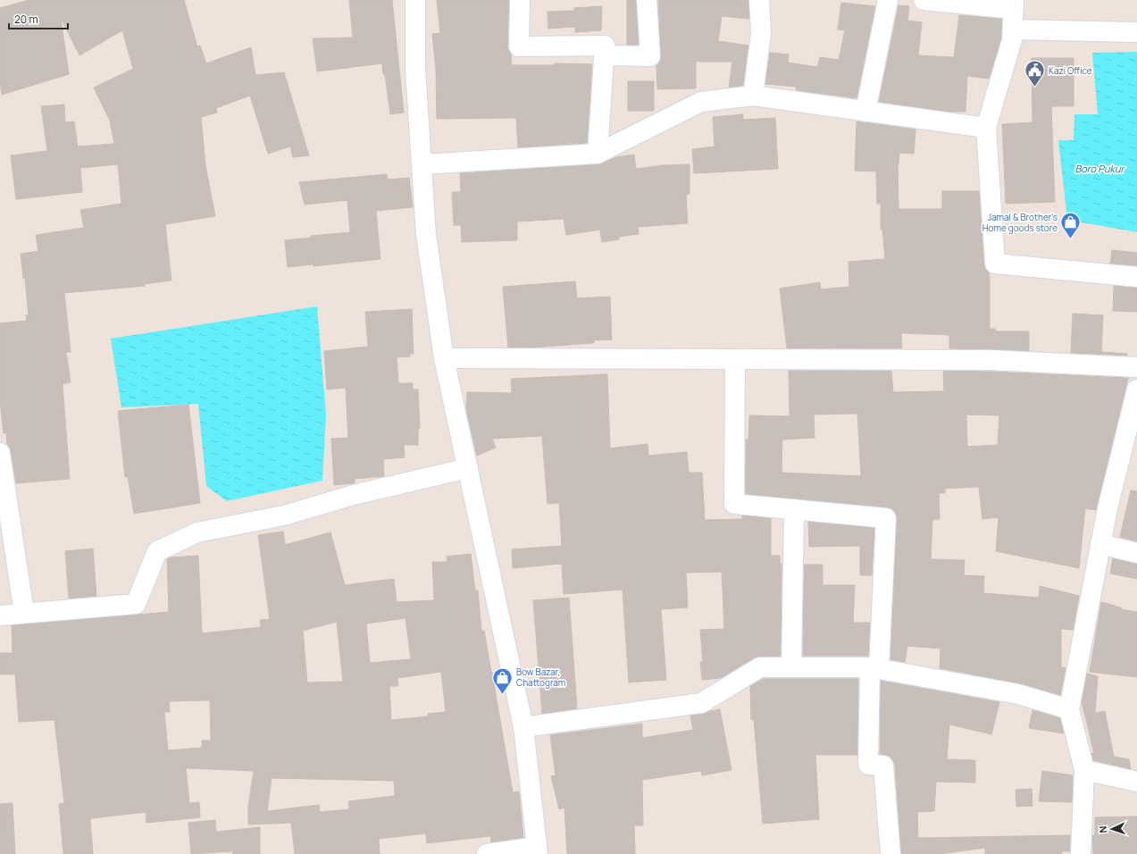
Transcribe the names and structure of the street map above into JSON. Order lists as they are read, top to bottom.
{
  "water": ["Boro Pukur"],
  "places": {
    "public building": ["Kazi Office"],
    "shop": ["Jamal & Brother's Home goods store", "Bow Bazar, Chattogram"]
  },
  "scale_bar": "20 m",
  "north": "left"
}
